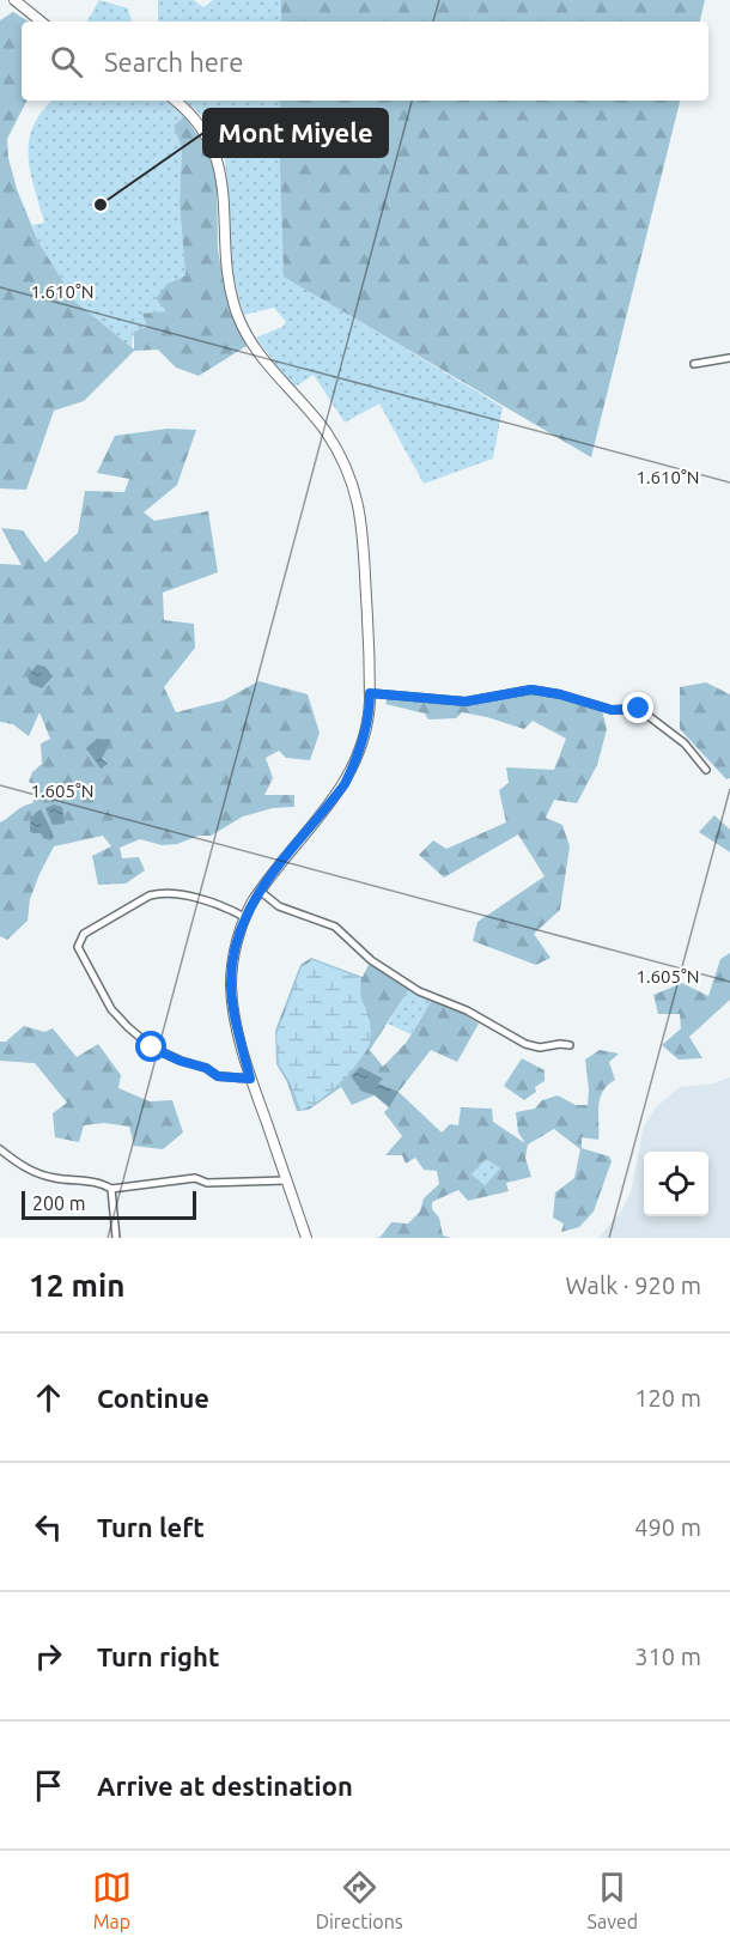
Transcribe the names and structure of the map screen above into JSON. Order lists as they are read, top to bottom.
{
  "places": ["Mont Miyele"],
  "scale_bar": "200 m",
  "page": {
    "search": "Search here",
    "scale": "200 m",
    "heading": ["12 min", "Walk · 920 m"],
    "list": [
      ["Continue", "120 m"],
      ["Turn left", "490 m"],
      ["Turn right", "310 m"],
      "Arrive at destination"
    ],
    "nav": ["Map", "Directions", "Saved"]
  },
  "coordinates": ["1.610°N", "1.605°N"]
}
